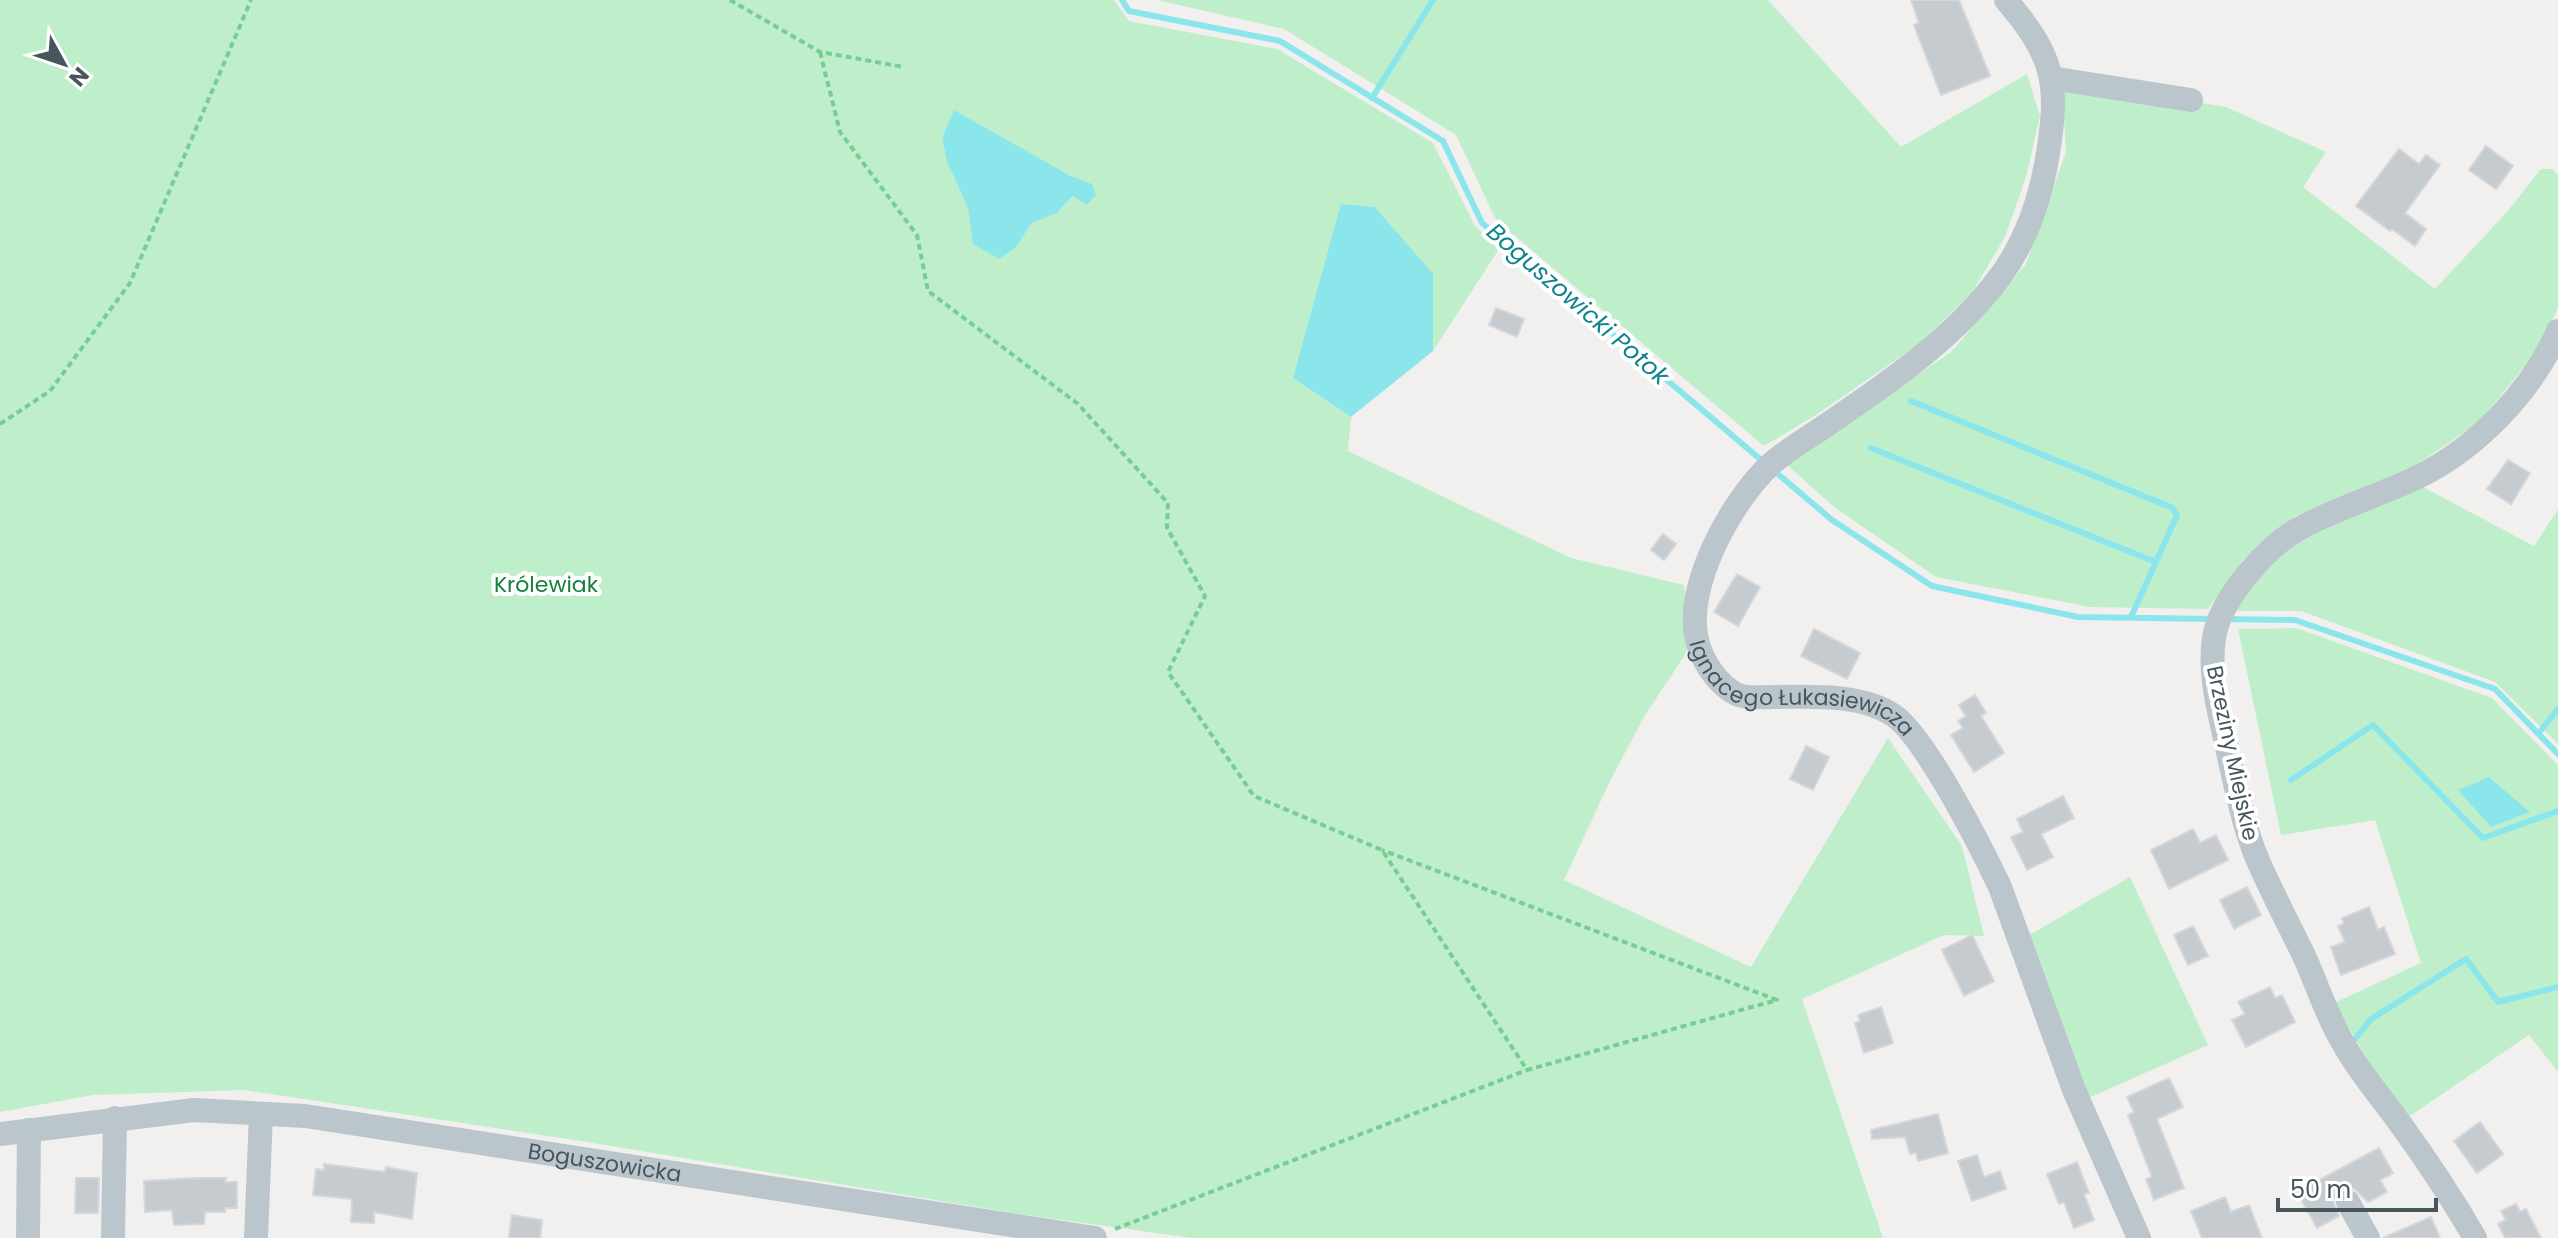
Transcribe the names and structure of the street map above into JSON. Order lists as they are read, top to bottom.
{
  "streets": {
    "street": ["Ignacego Łukasiewicza", "Brzeziny Miejskie", "Boguszowicka"]
  },
  "water": ["Boguszowicki Potok"],
  "parks": ["Królewiak"],
  "scale_bar": "50 m",
  "north": "bottom right"
}
